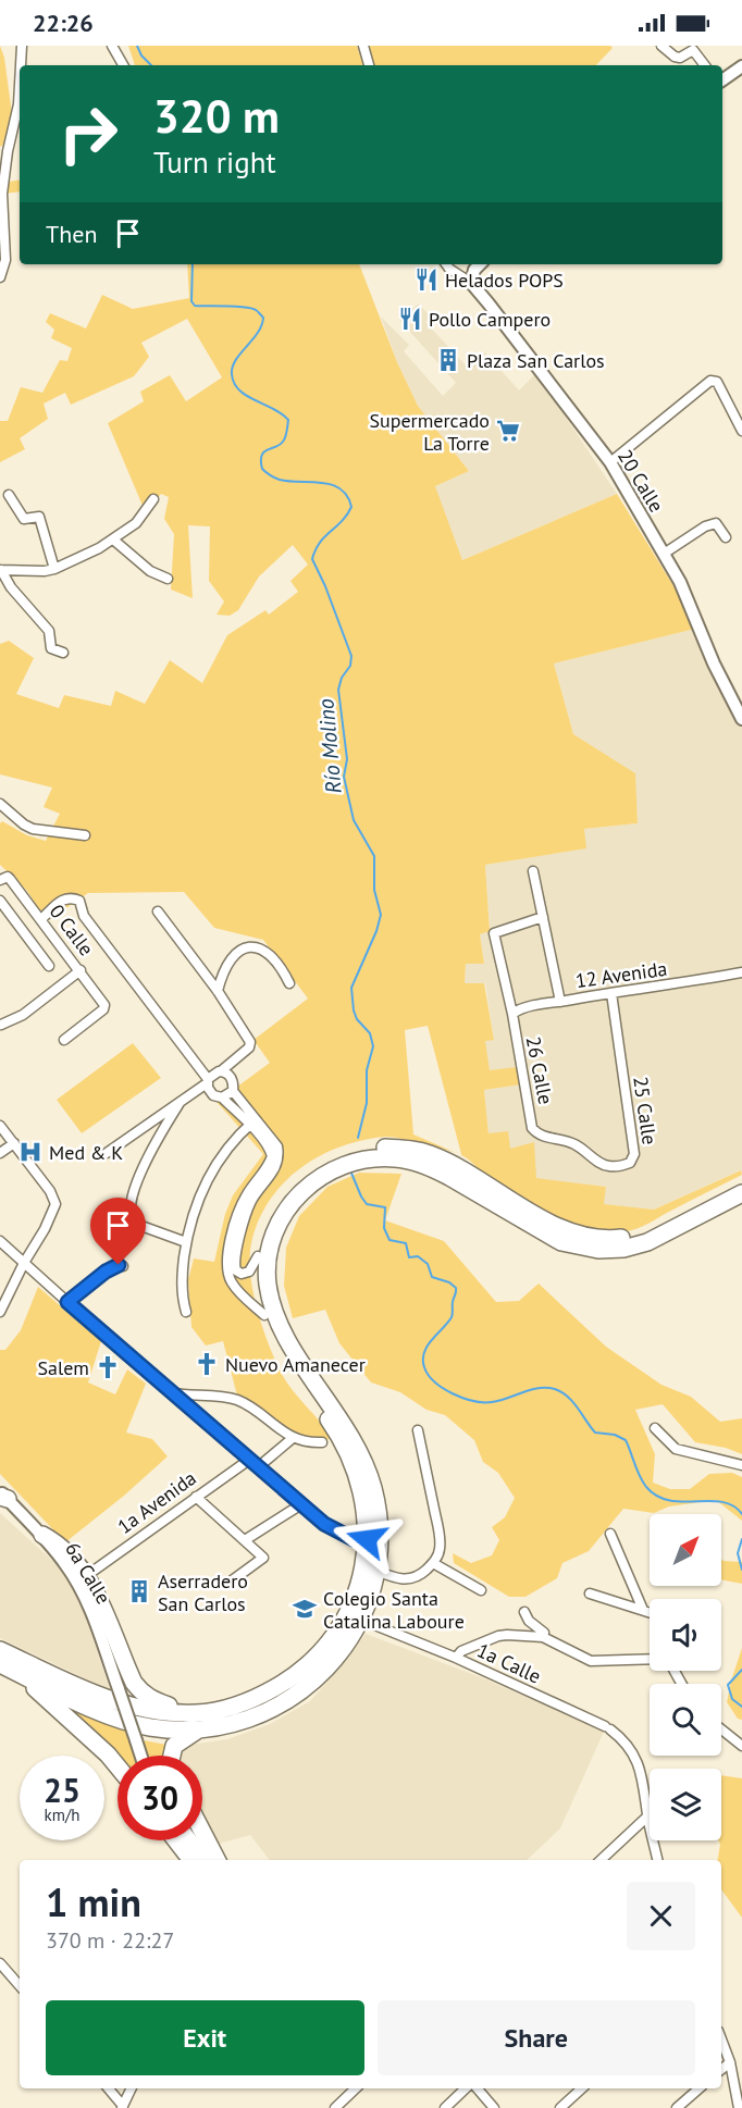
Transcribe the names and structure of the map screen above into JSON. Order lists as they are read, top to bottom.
{
  "streets": {
    "street": [
      "20 Calle",
      "0 Calle",
      "12 Avenida",
      "26 Calle",
      "25 Calle",
      "1a Avenida",
      "6a Calle",
      "1a Calle"
    ]
  },
  "crossings": [
    ["12 Avenida", "26 Calle"],
    ["12 Avenida", "25 Calle"],
    ["26 Calle", "25 Calle"]
  ],
  "water": ["Río Molino"],
  "places": {
    "restaurant": ["Helados POPS", "Pollo Campero"],
    "building": ["Plaza San Carlos", "Aserradero San Carlos"],
    "supermarket": ["Supermercado La Torre"],
    "hospital": ["Med & K"],
    "church": ["Nuevo Amanecer", "Salem"],
    "school or university": ["Colegio Santa Catalina Laboure"]
  },
  "north": "top right",
  "page": {
    "status": "22:26",
    "turn": ["320 m", "Turn right"],
    "then": "Then",
    "speed": "25 km/h",
    "limit": "30",
    "heading": ["1 min", "370 m · 22:27"],
    "buttons": ["Exit", "Share"]
  }
}
